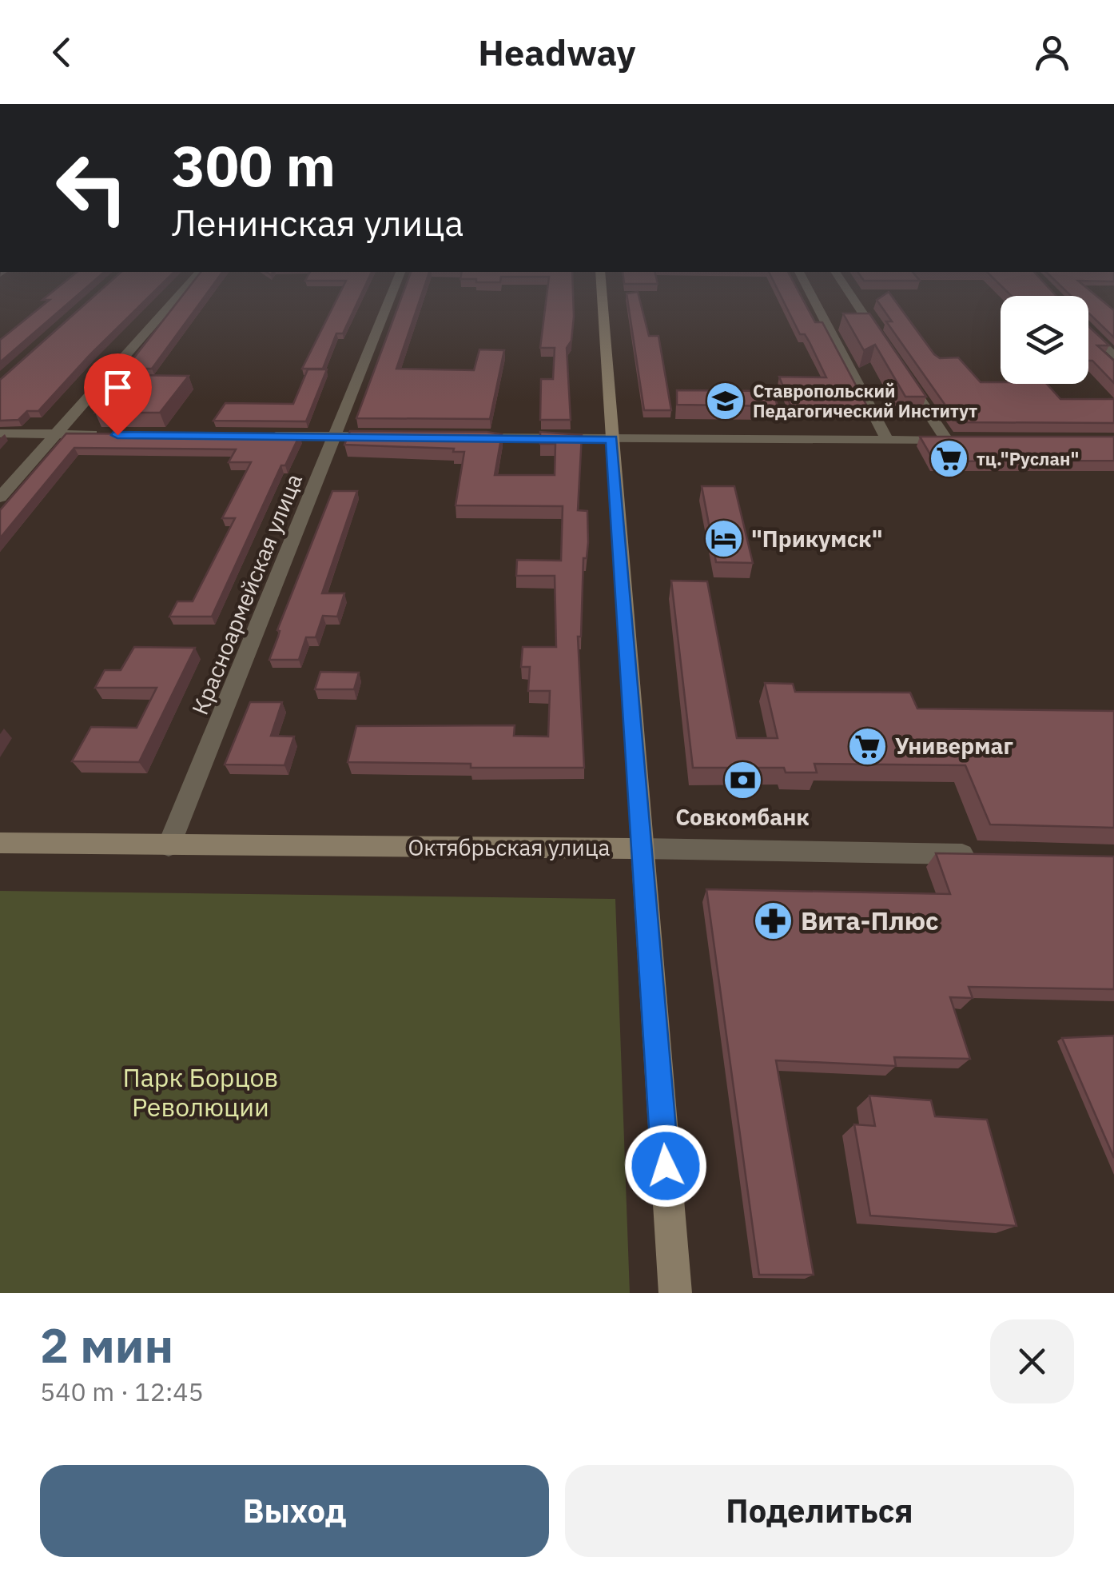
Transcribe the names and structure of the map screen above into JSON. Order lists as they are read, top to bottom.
{
  "streets": {
    "main road": ["Октябрьская улица"],
    "street": ["Красноармейская улица"]
  },
  "crossings": [
    ["Красноармейская улица", "Октябрьская улица"]
  ],
  "parks": ["Парк Борцов Революции"],
  "places": {
    "school or university": ["Ставропольский Педагогический Институт"],
    "supermarket": ["тц.\"Руслан\"", "Универмаг"],
    "hotel": ["\"Прикумск\""],
    "bank": ["Совкомбанк"],
    "pharmacy": ["Вита-Плюс"]
  },
  "page": {
    "header": "Headway",
    "turn": ["300 m", "Ленинская улица"],
    "heading": ["2 мин", "540 m · 12:45"],
    "buttons": ["Выход", "Поделиться"]
  }
}
